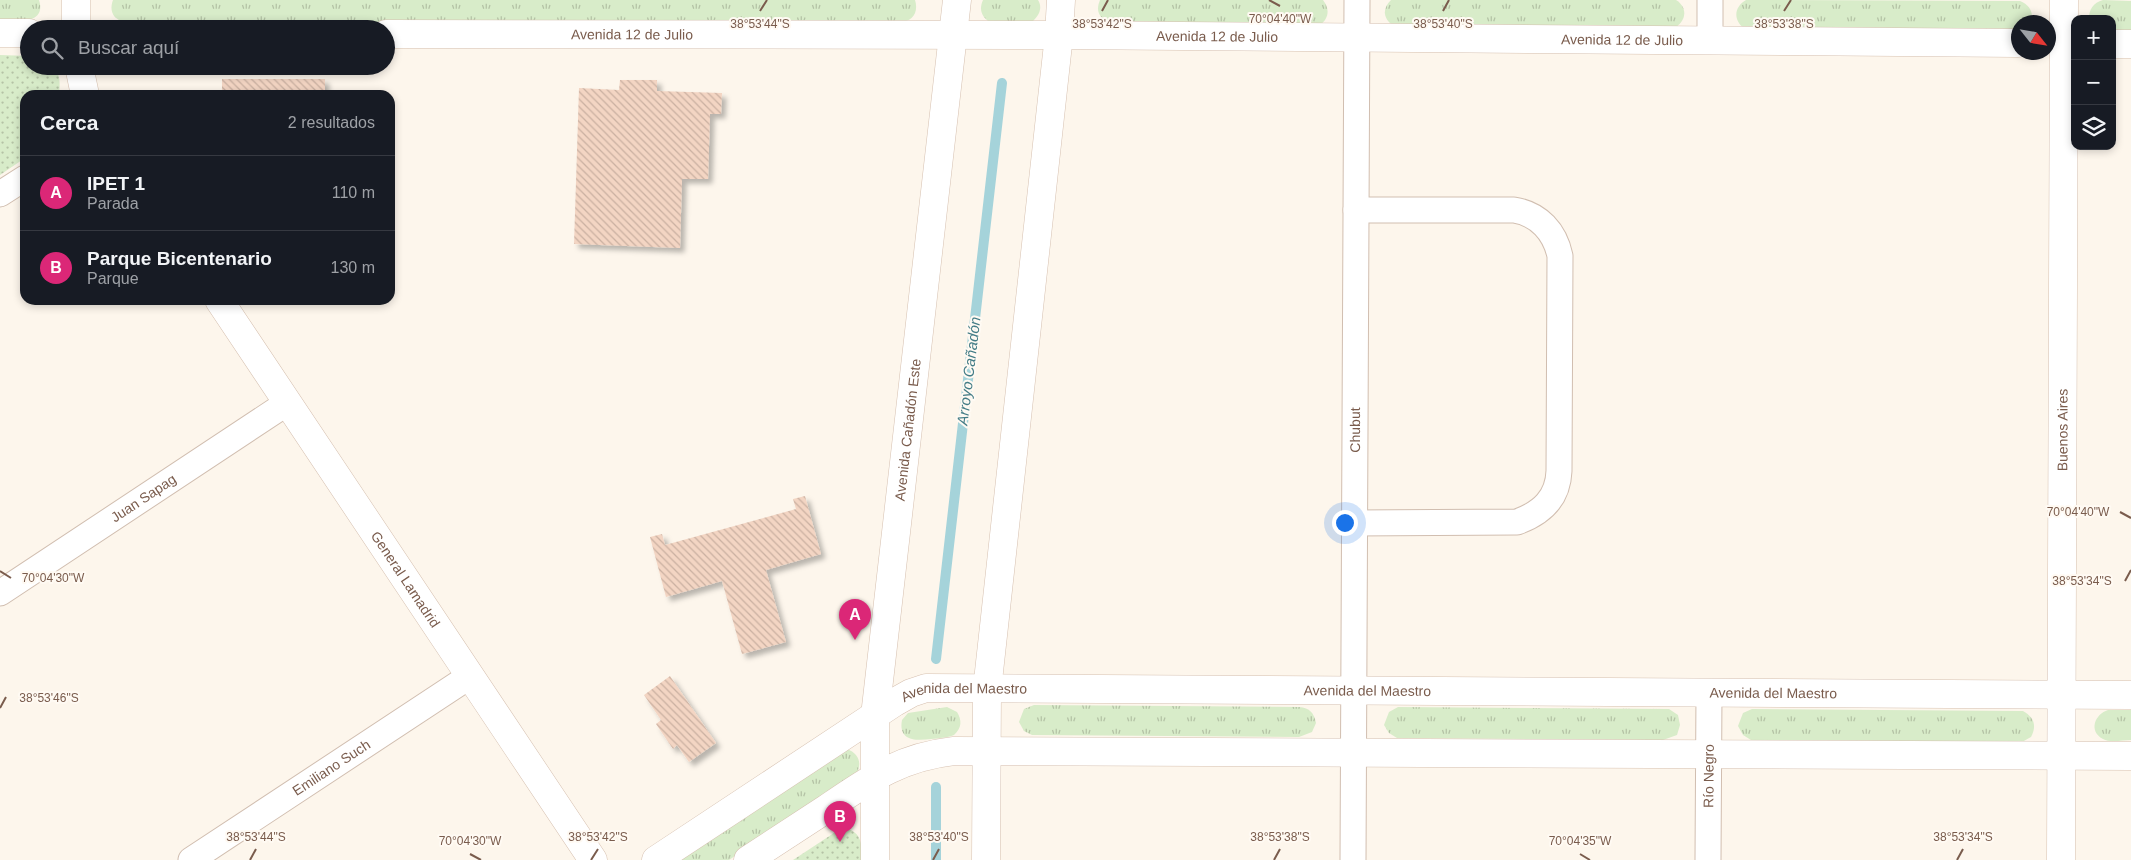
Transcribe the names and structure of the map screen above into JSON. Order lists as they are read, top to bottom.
{
  "streets": {
    "street": [
      "Avenida 12 de Julio",
      "Avenida Cañadón Este",
      "Chubut",
      "Buenos Aires",
      "Juan Sapag",
      "General Lamadrid",
      "Avenida del Maestro",
      "Emiliano Such",
      "Río Negro"
    ]
  },
  "crossings": [
    ["Avenida 12 de Julio", "Avenida Cañadón Este"],
    ["Avenida 12 de Julio", "Chubut"],
    ["Avenida Cañadón Este", "Avenida del Maestro"],
    ["Chubut", "Avenida del Maestro"],
    ["Buenos Aires", "Avenida del Maestro"],
    ["Juan Sapag", "General Lamadrid"],
    ["General Lamadrid", "Emiliano Such"],
    ["Avenida del Maestro", "Río Negro"]
  ],
  "water": ["Arroyo Cañadón"],
  "north": "bottom right",
  "page": {
    "map_buttons": ["+", "−"],
    "search": "Buscar aquí",
    "heading": ["Cerca", "2 resultados"],
    "list": [
      {
        "mark": "A",
        "name": "IPET 1",
        "note": "Parada",
        "value": "110 m"
      },
      {
        "mark": "B",
        "name": "Parque Bicentenario",
        "note": "Parque",
        "value": "130 m"
      }
    ],
    "pins": ["A", "B"]
  },
  "coordinates": [
    "70°04'40\"W",
    "38°53'44\"S",
    "38°53'42\"S",
    "38°53'40\"S",
    "38°53'38\"S",
    "70°04'30\"W",
    "38°53'34\"S",
    "38°53'46\"S",
    "70°04'35\"W"
  ]
}
